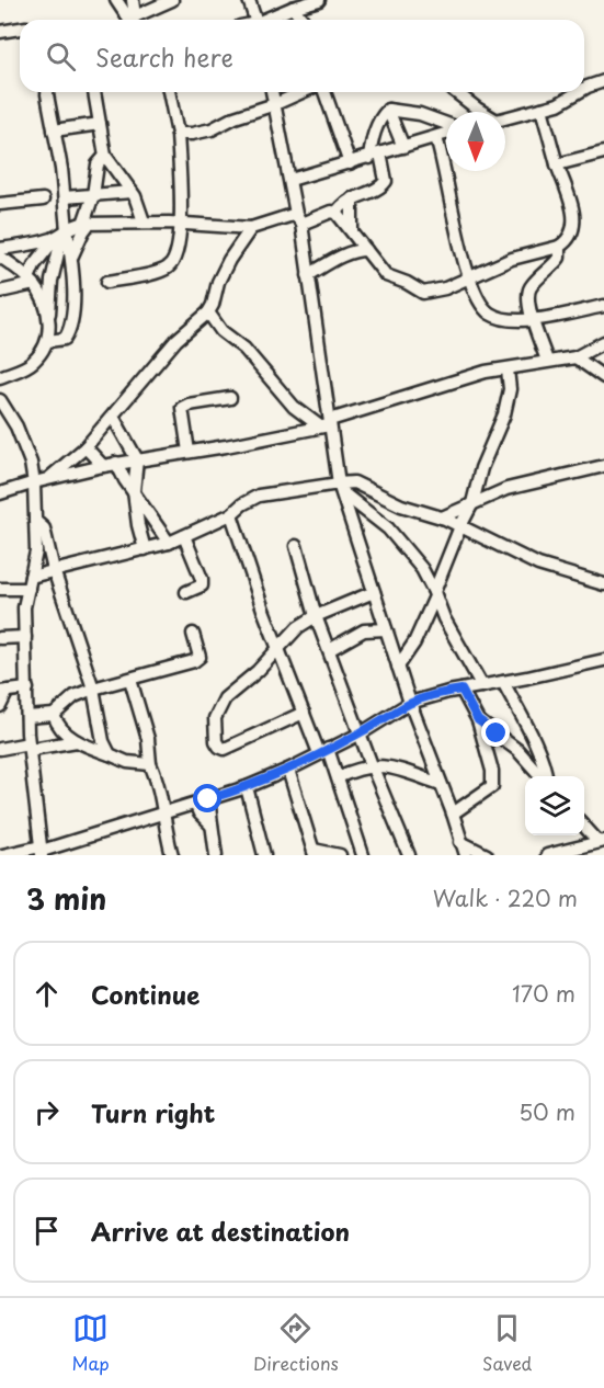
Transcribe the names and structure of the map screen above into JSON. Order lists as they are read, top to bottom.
{
  "north": "bottom",
  "page": {
    "search": "Search here",
    "heading": ["3 min", "Walk · 220 m"],
    "list": [
      ["Continue", "170 m"],
      ["Turn right", "50 m"],
      "Arrive at destination"
    ],
    "nav": ["Map", "Directions", "Saved"]
  }
}
